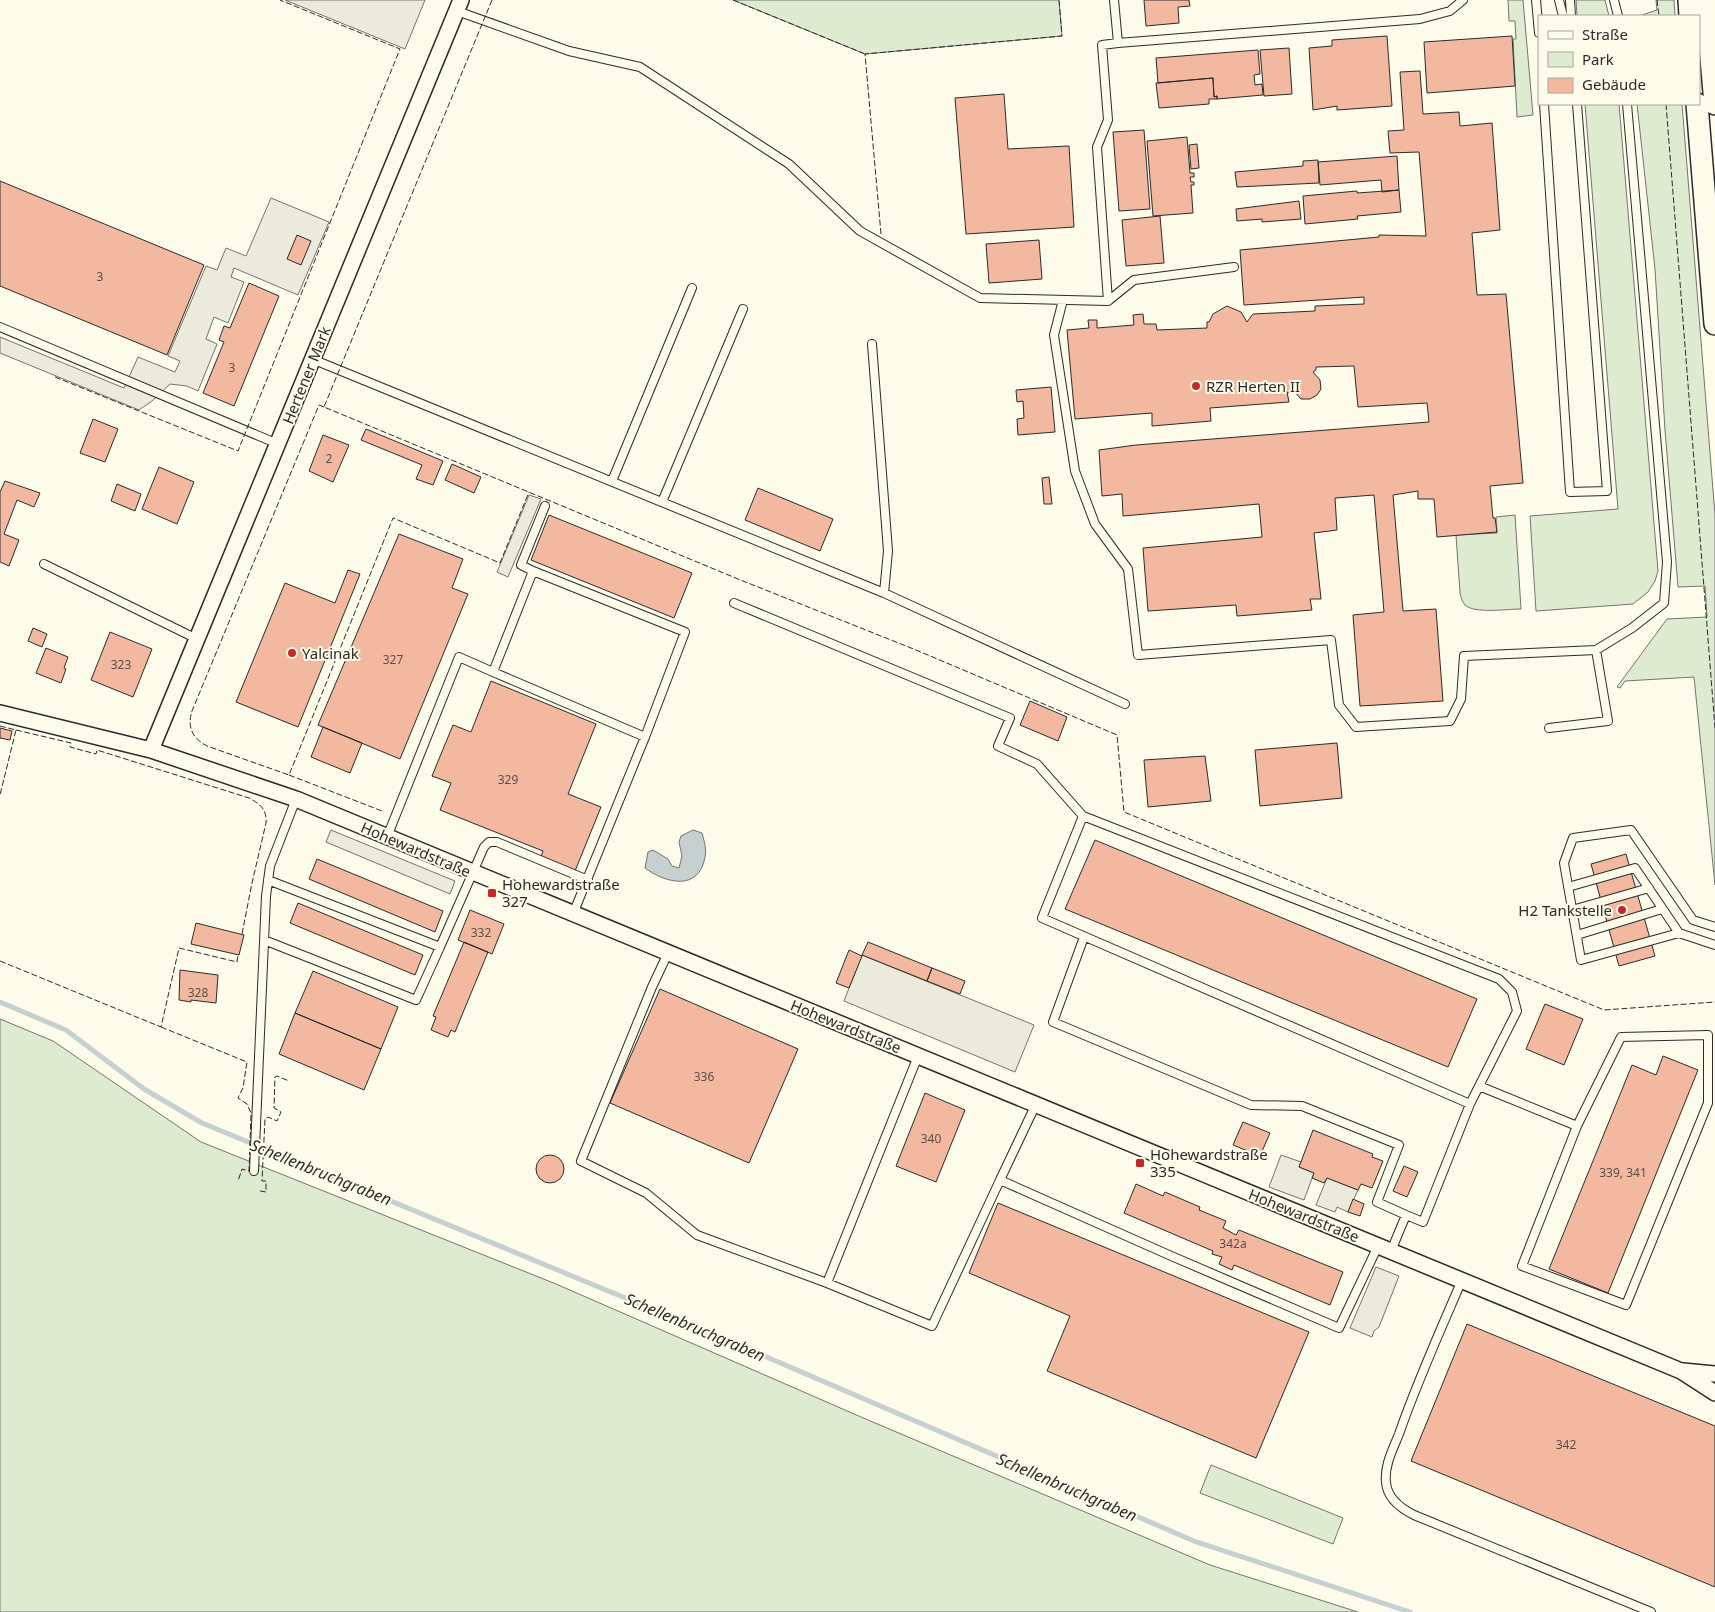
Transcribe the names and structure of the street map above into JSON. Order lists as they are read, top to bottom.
{
  "streets": {
    "street": ["Hertener Mark", "Hohewardstraße"]
  },
  "crossings": [
    ["Hertener Mark", "Hohewardstraße"]
  ],
  "water": ["Schellenbruchgraben"],
  "places": {
    "other": ["RZR Herten II", "Yalcinak", "H2 Tankstelle"],
    "transit": ["Hohewardstraße 327", "Hohewardstraße 335"]
  },
  "house_numbers": [
    "3",
    "3",
    "2",
    "327",
    "323",
    "329",
    "332",
    "328",
    "336",
    "340",
    "339, 341",
    "342a",
    "342"
  ],
  "legend": ["Straße", "Park", "Gebäude"]
}
